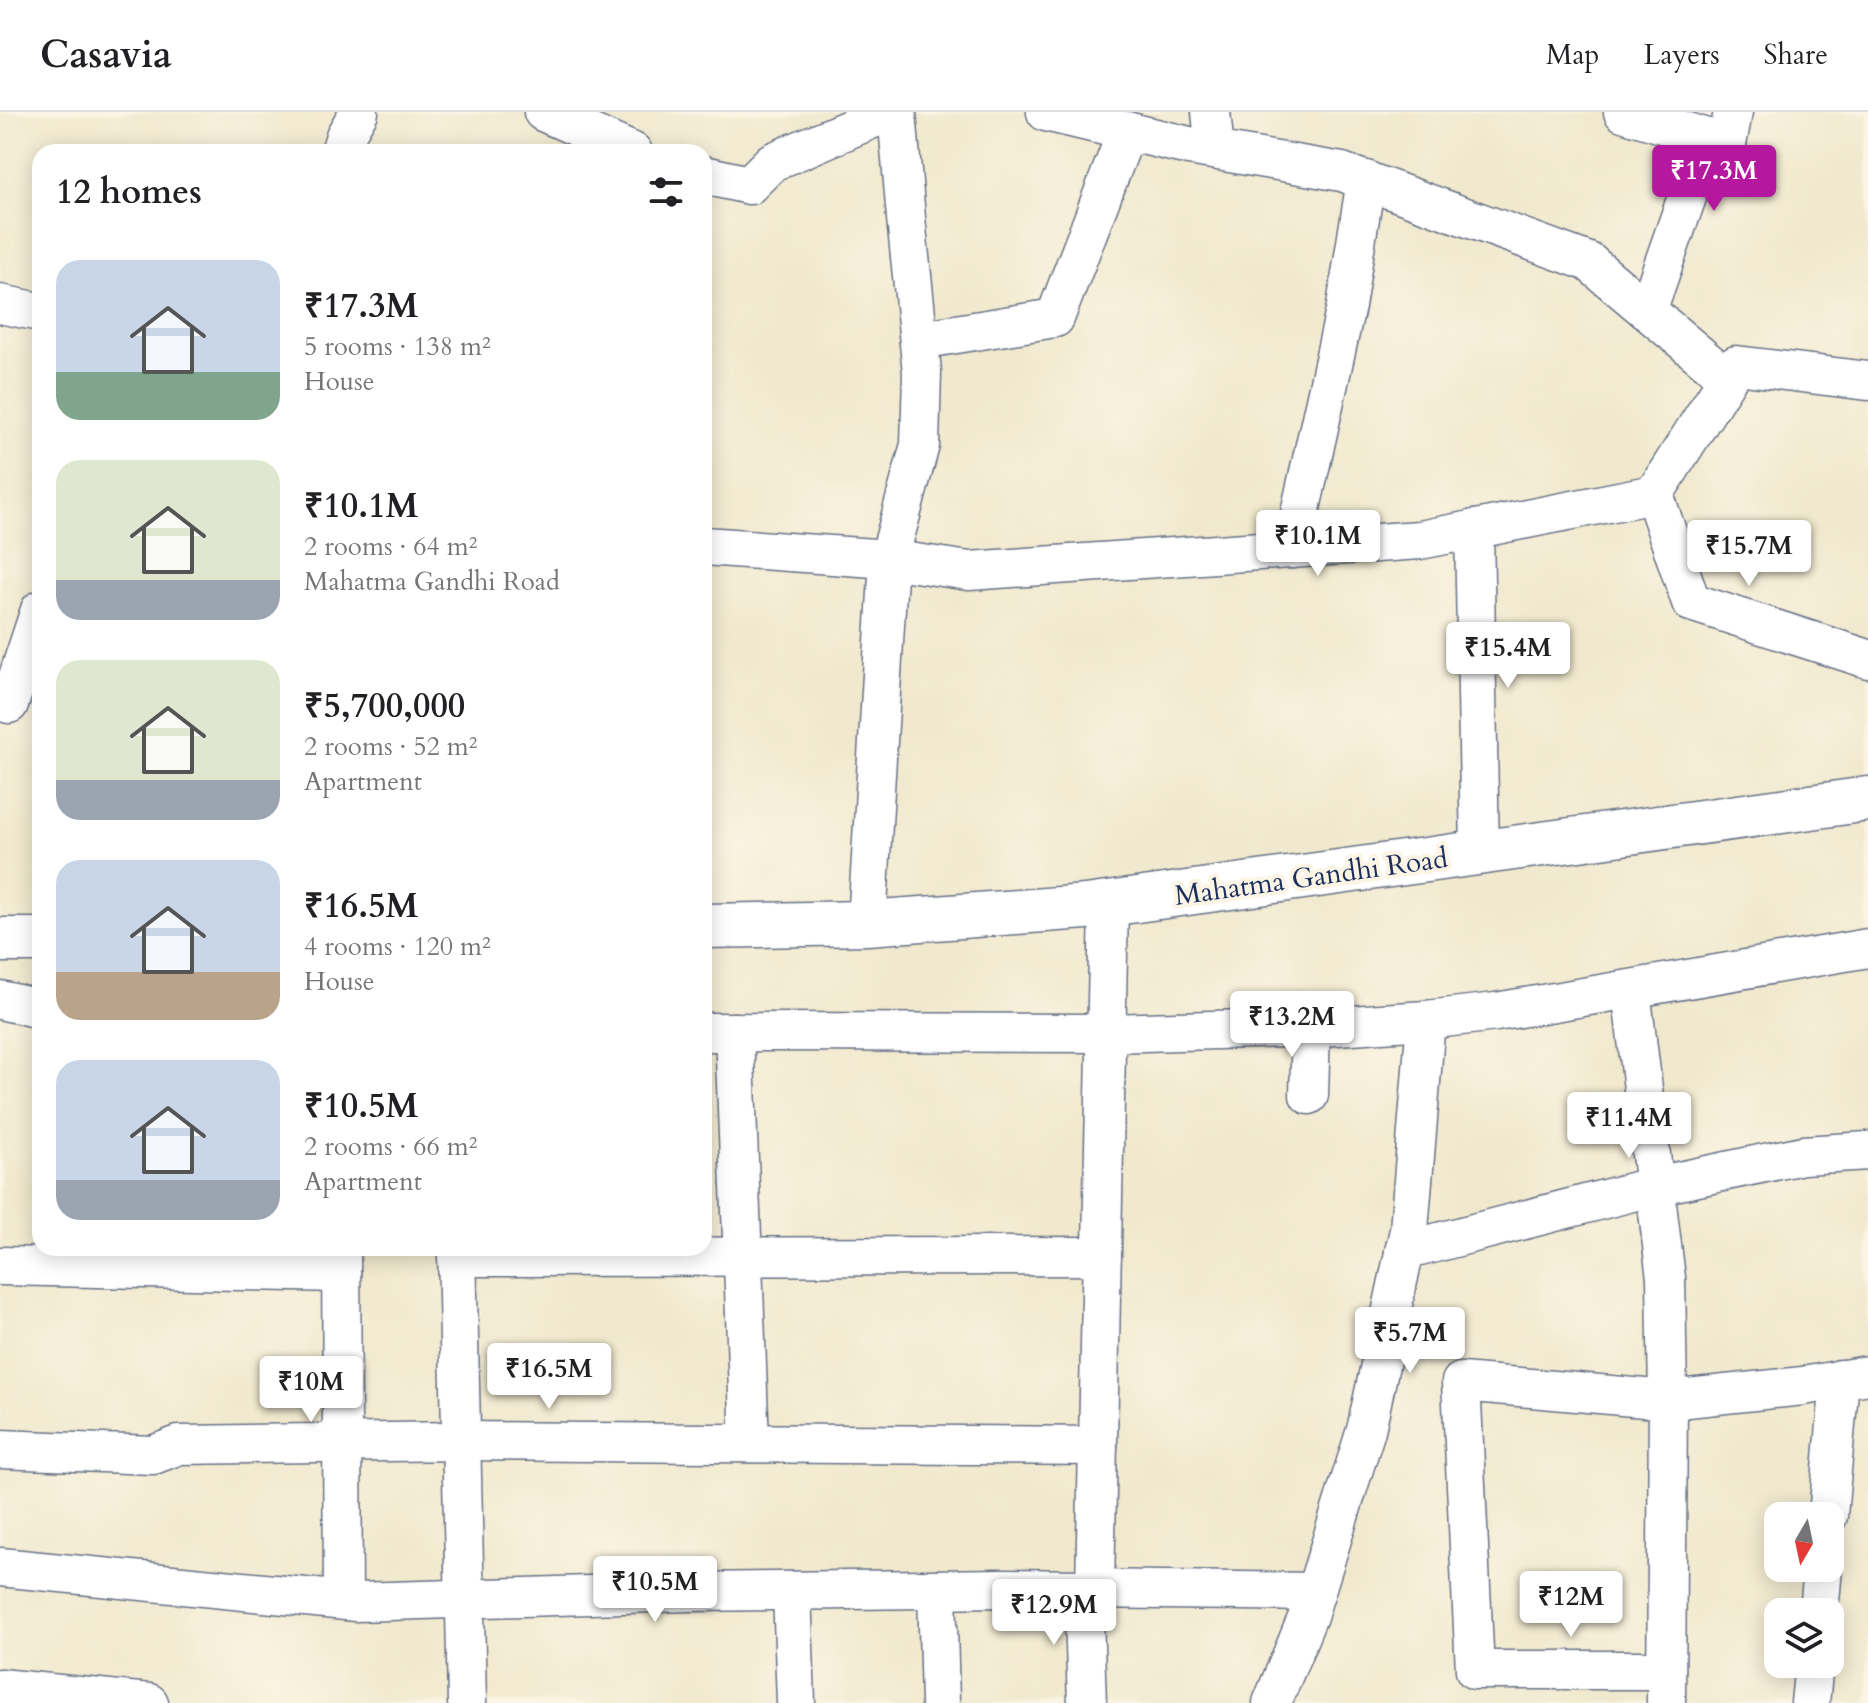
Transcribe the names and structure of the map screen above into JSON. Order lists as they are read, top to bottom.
{
  "streets": {
    "street": ["Mahatma Gandhi Road"]
  },
  "north": "bottom",
  "page": {
    "header": "Casavia",
    "nav": ["Map", "Layers", "Share"],
    "heading": "12 homes",
    "price": [
      "₹17.3M",
      "₹10.1M",
      "₹15.7M",
      "₹15.4M",
      "₹13.2M",
      "₹11.4M",
      "₹5.7M",
      "₹16.5M",
      "₹10M",
      "₹10.5M",
      "₹12M",
      "₹12.9M"
    ],
    "list": [
      {
        "name": "₹17.3M",
        "note": "5 rooms · 138 m² · House"
      },
      {
        "name": "₹10.1M",
        "note": "2 rooms · 64 m² · Mahatma Gandhi Road"
      },
      {
        "name": "₹5,700,000",
        "note": "2 rooms · 52 m² · Apartment"
      },
      {
        "name": "₹16.5M",
        "note": "4 rooms · 120 m² · House"
      },
      {
        "name": "₹10.5M",
        "note": "2 rooms · 66 m² · Apartment"
      }
    ]
  }
}
